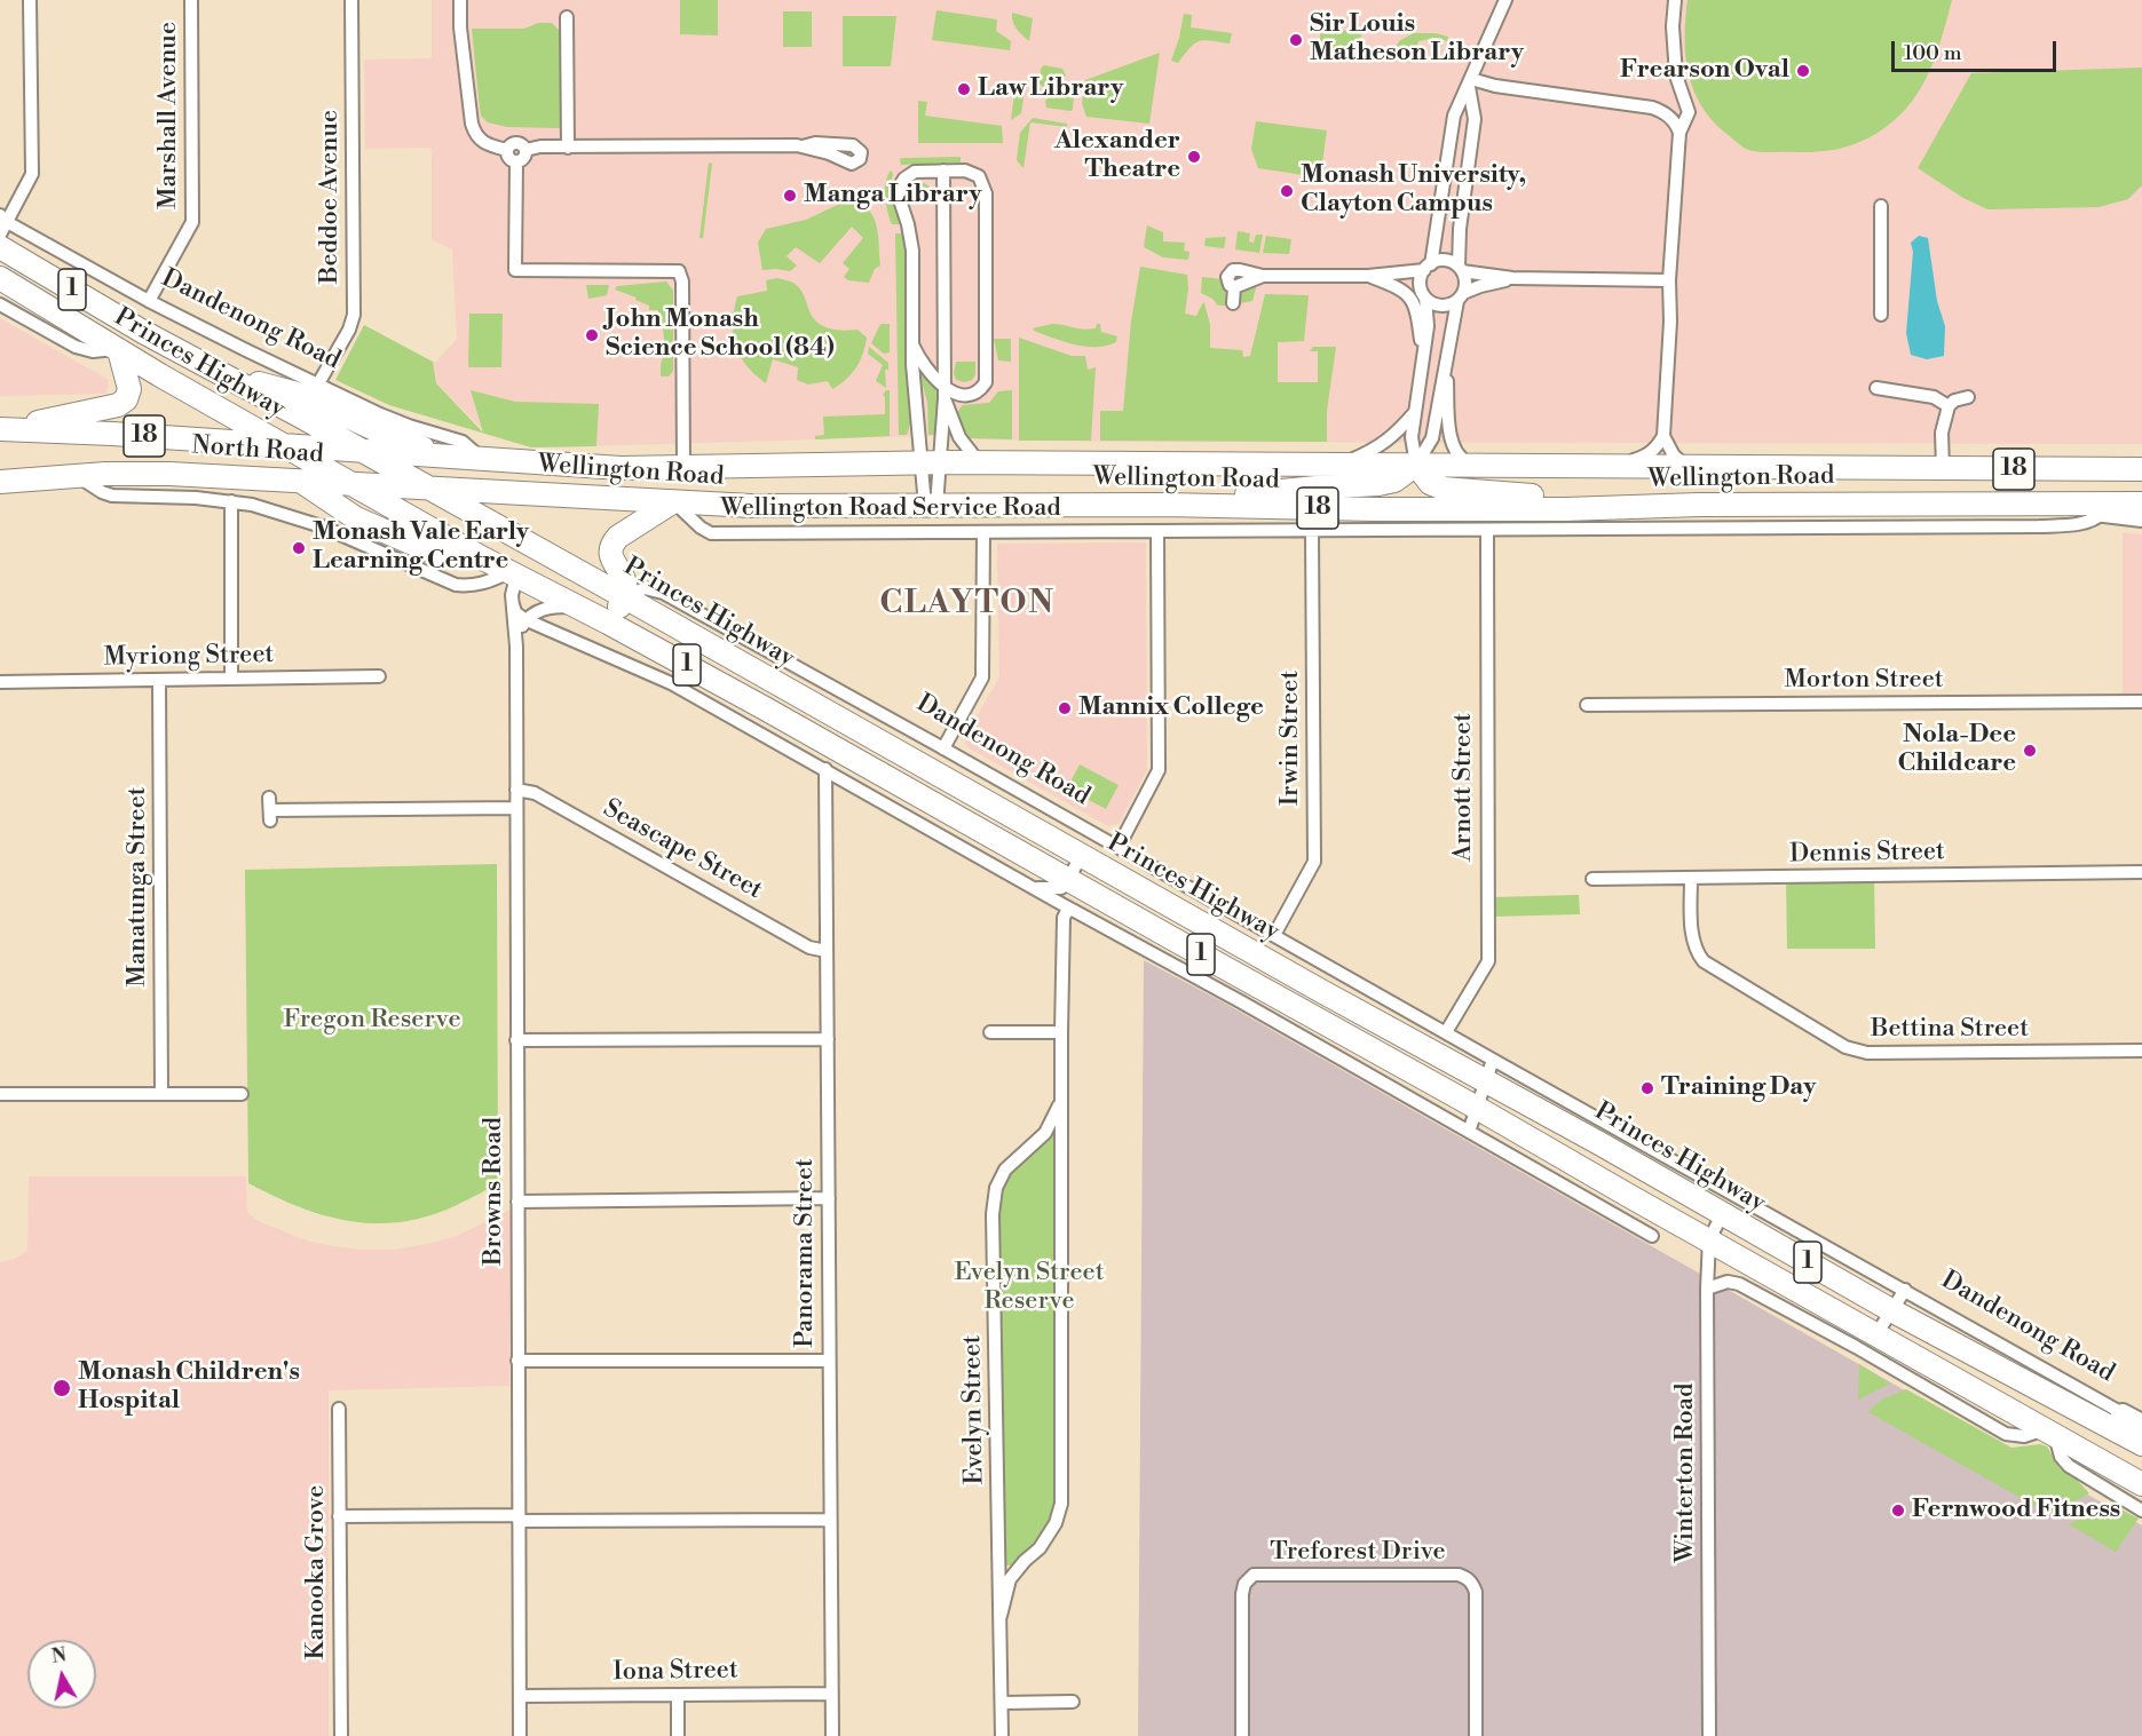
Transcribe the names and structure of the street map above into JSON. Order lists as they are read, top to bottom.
{
  "streets": {
    "highway": [
      "1",
      "Princes Highway",
      "18",
      "North Road",
      "Wellington Road"
    ],
    "street": [
      "Marshall Avenue",
      "Beddoe Avenue",
      "Dandenong Road",
      "Wellington Road Service Road",
      "Myriong Street",
      "Morton Street",
      "Irwin Street",
      "Arnott Street",
      "Seascape Street",
      "Dennis Street",
      "Manatunga Street",
      "Bettina Street",
      "Browns Road",
      "Panorama Street",
      "Evelyn Street",
      "Winterton Road",
      "Treforest Drive",
      "Kanooka Grove",
      "Iona Street"
    ]
  },
  "crossings": [
    ["Marshall Avenue", "Dandenong Road"],
    ["Beddoe Avenue", "Dandenong Road"],
    ["Dandenong Road", "Princes Highway"],
    ["Dandenong Road", "Wellington Road"],
    ["Dandenong Road", "Irwin Street"],
    ["Dandenong Road", "Arnott Street"],
    ["Princes Highway", "North Road"],
    ["Princes Highway", "Wellington Road"],
    ["Princes Highway", "Browns Road"],
    ["Princes Highway", "Winterton Road"],
    ["North Road", "Wellington Road"],
    ["Wellington Road", "Wellington Road Service Road"],
    ["Wellington Road Service Road", "Irwin Street"],
    ["Wellington Road Service Road", "Arnott Street"],
    ["Myriong Street", "Manatunga Street"],
    ["Seascape Street", "Browns Road"],
    ["Seascape Street", "Panorama Street"],
    ["Dennis Street", "Bettina Street"],
    ["Browns Road", "Iona Street"],
    ["Panorama Street", "Iona Street"]
  ],
  "districts": ["CLAYTON"],
  "parks": ["Fregon Reserve", "Evelyn Street Reserve"],
  "places": [
    "Sir Louis Matheson Library",
    "Frearson Oval",
    "Law Library",
    "Alexander Theatre",
    "Monash University, Clayton Campus",
    "Manga Library",
    "John Monash Science School (84)",
    "Monash Vale Early Learning Centre",
    "Mannix College",
    "Nola-Dee Childcare",
    "Training Day",
    "Monash Children's Hospital",
    "Fernwood Fitness"
  ],
  "scale_bar": "100 m",
  "north": "top"
}
